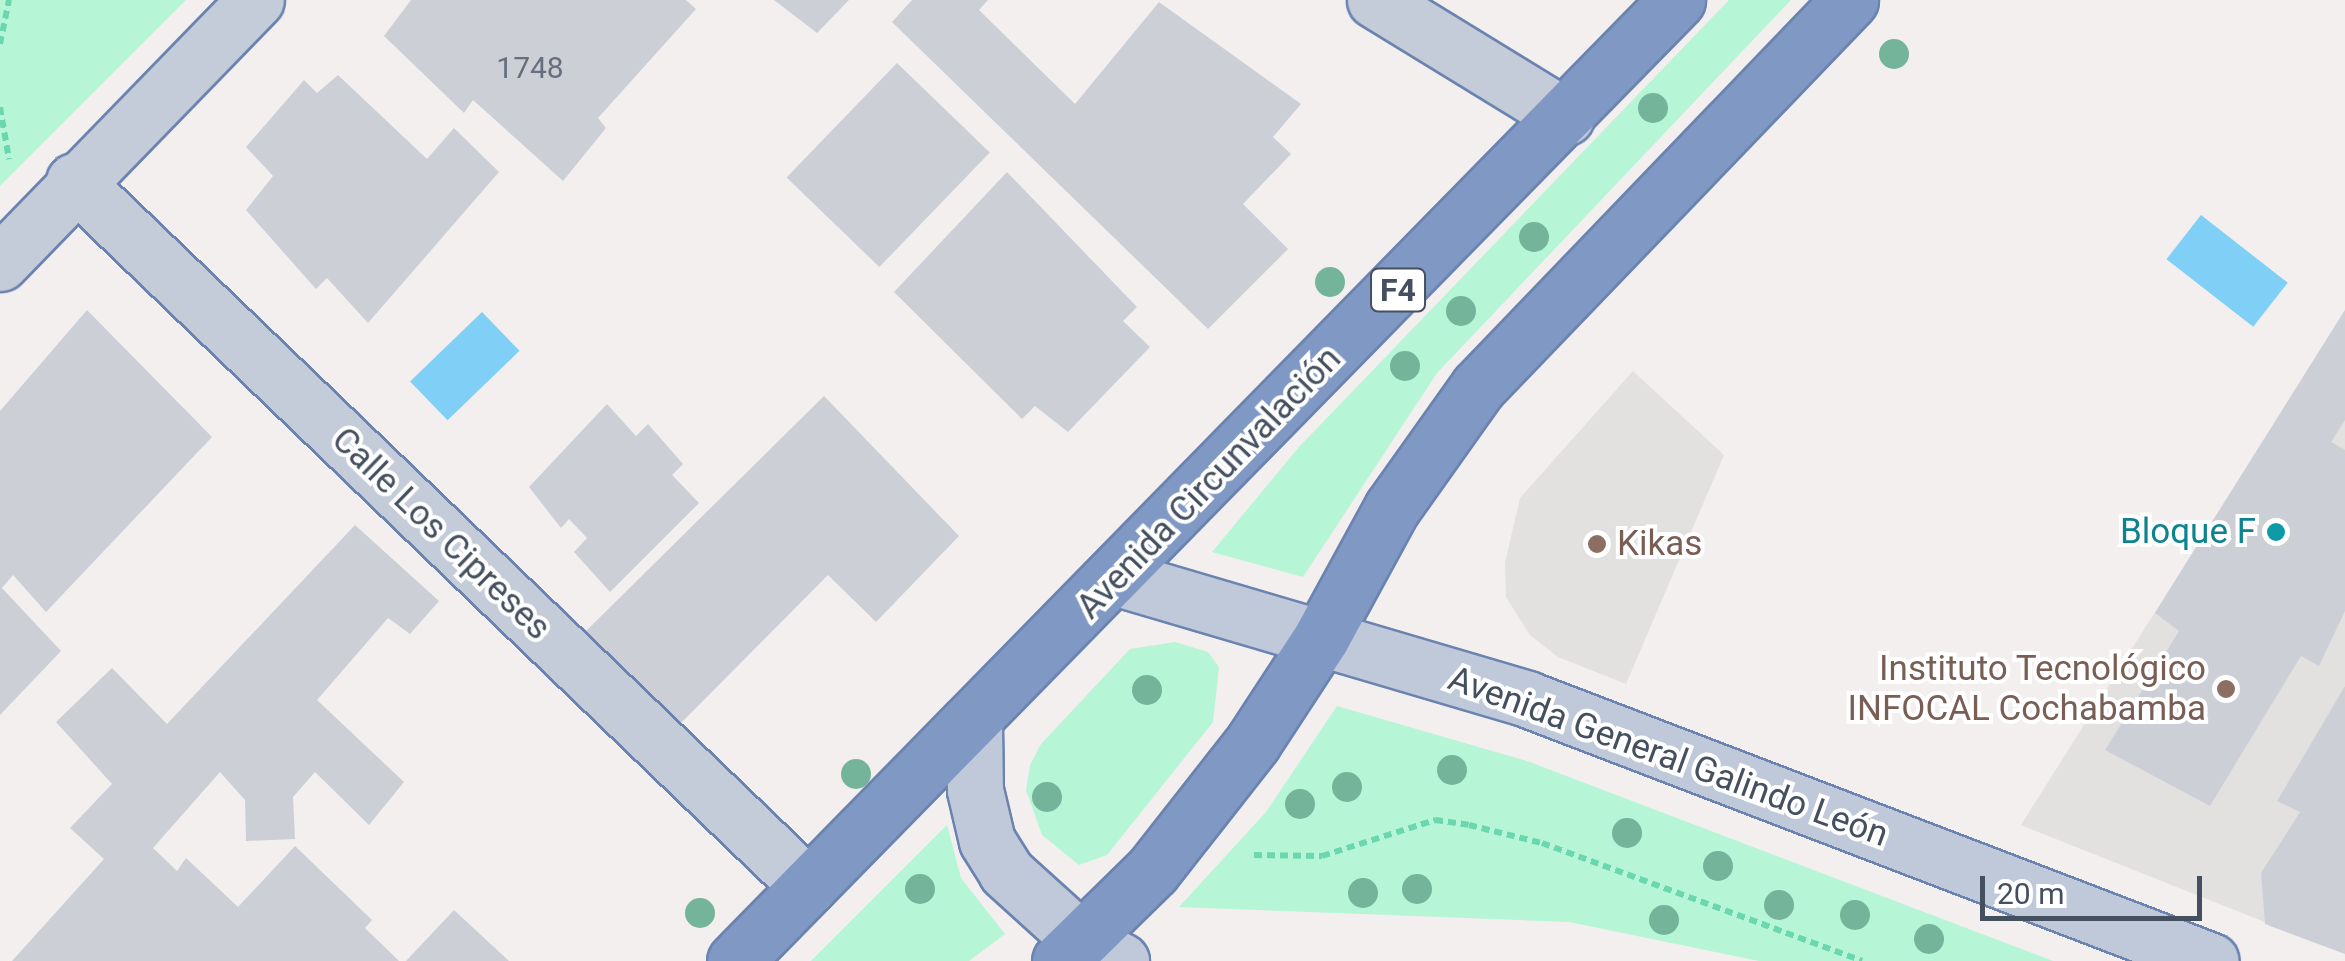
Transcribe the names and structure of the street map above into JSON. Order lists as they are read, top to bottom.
{
  "streets": {
    "highway": ["F4", "Avenida Circunvalación"],
    "main road": ["Avenida General Galindo León"],
    "street": ["Calle Los Cipreses"]
  },
  "crossings": [
    ["Avenida Circunvalación", "Calle Los Cipreses"],
    ["Avenida Circunvalación", "Avenida General Galindo León"]
  ],
  "places": ["Bloque F", "Kikas", "Instituto Tecnológico INFOCAL Cochabamba"],
  "house_numbers": ["1748"],
  "scale_bar": "20 m"
}
